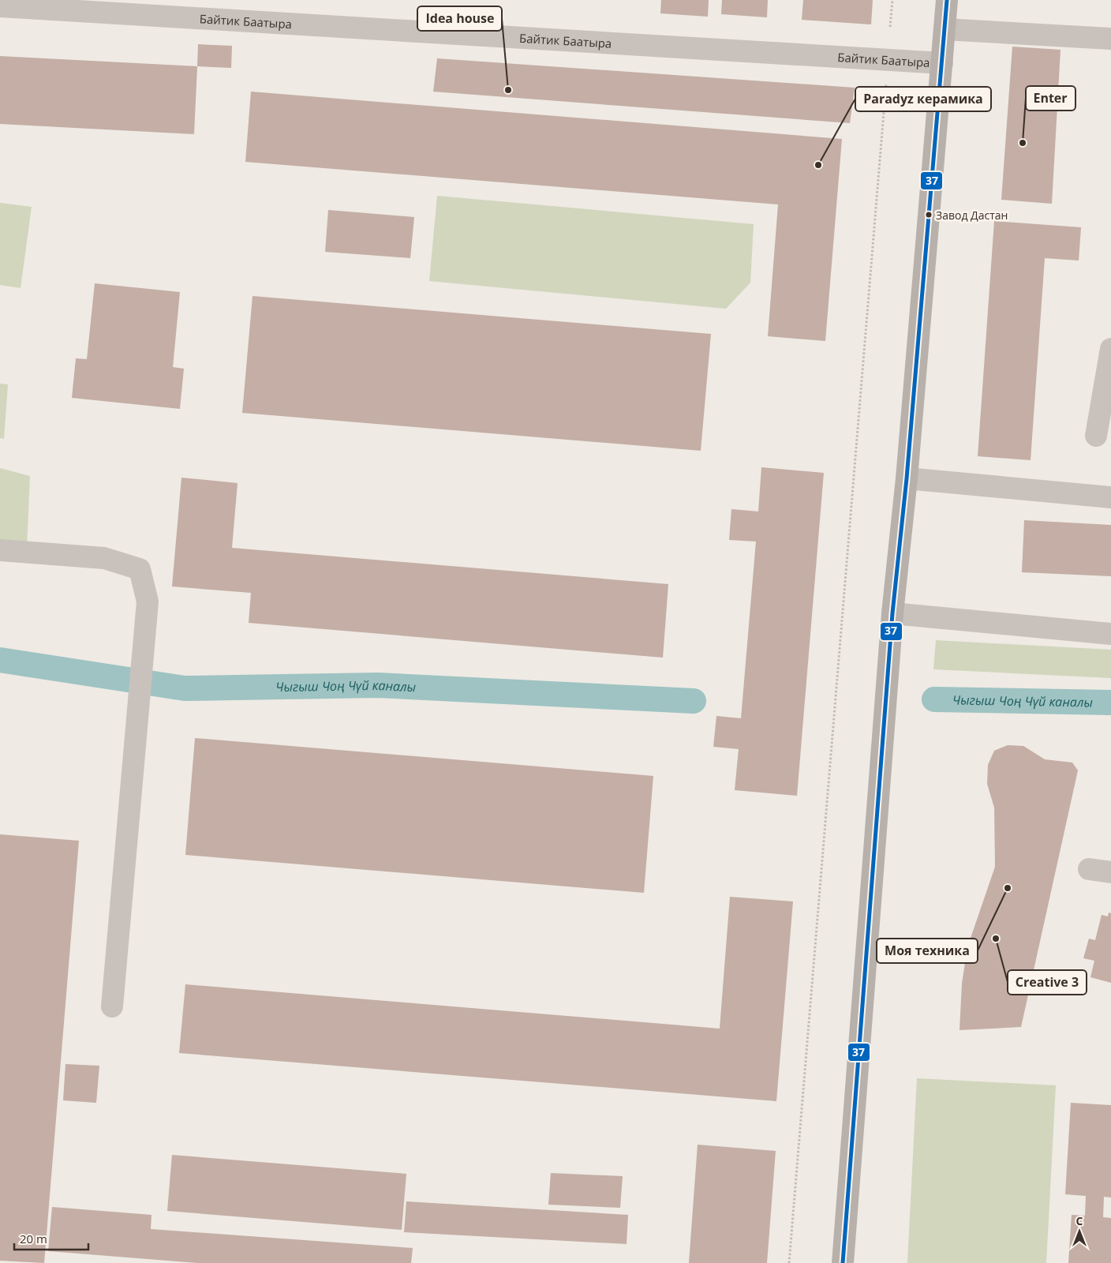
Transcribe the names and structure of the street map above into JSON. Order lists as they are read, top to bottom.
{
  "streets": {
    "street": ["Байтик Баатыра"]
  },
  "water": ["Чыгыш Чоң Чүй каналы"],
  "places": [
    "Idea house",
    "Enter",
    "Paradyz керамика",
    "Завод Дастан",
    "Моя техника",
    "Creative 3"
  ],
  "lines": ["transit line 37"],
  "scale_bar": "20 m",
  "north": "top"
}
